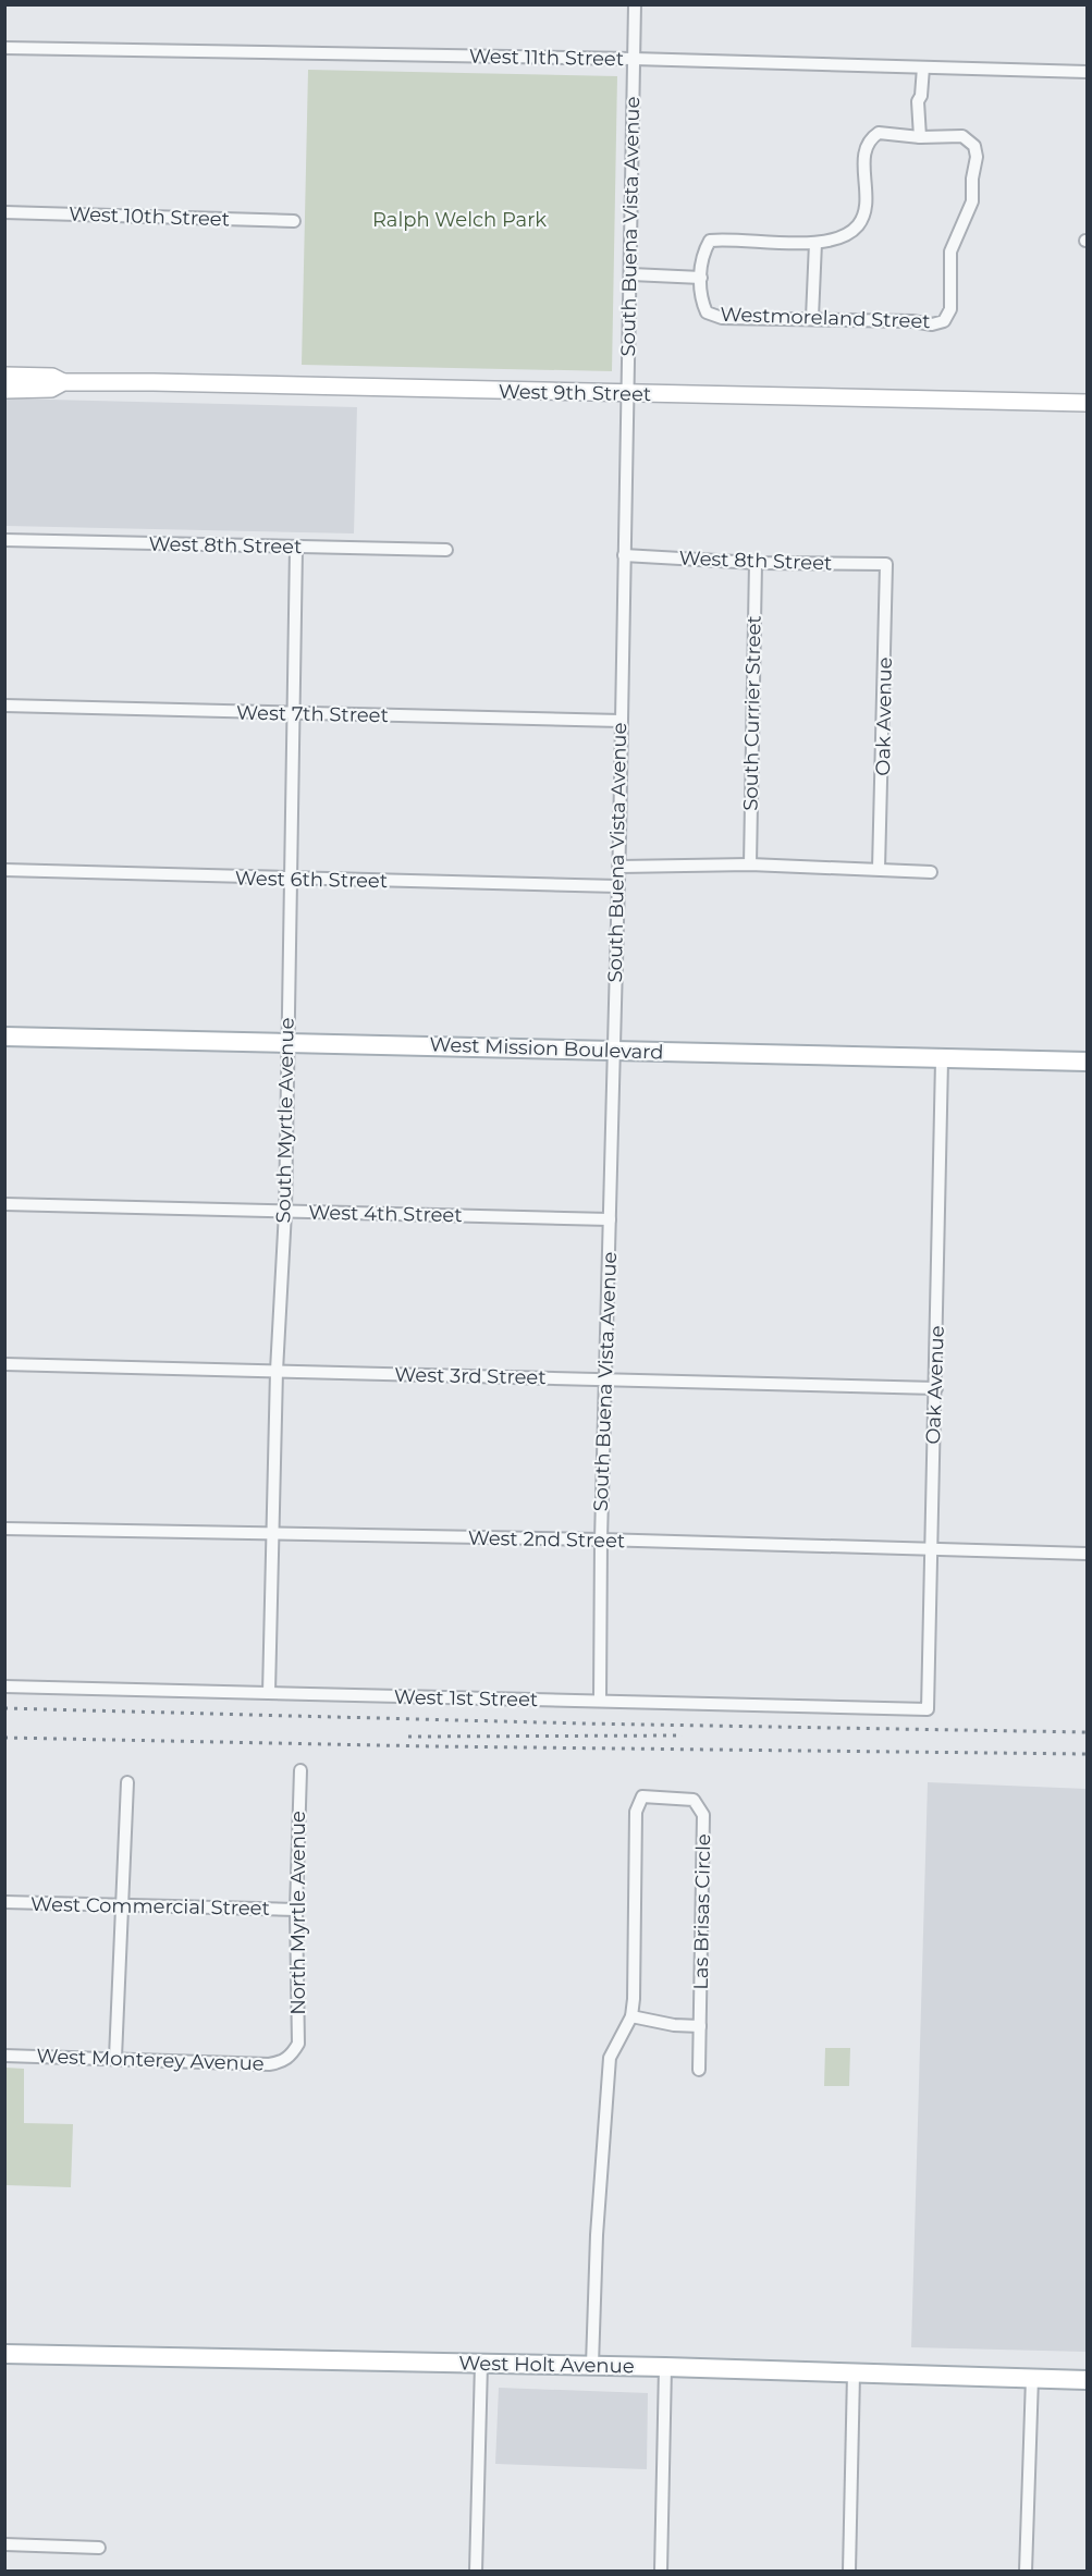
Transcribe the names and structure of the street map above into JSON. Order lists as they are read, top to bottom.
{
  "streets": {
    "main road": ["West Mission Boulevard", "West Holt Avenue"],
    "street": [
      "West 11th Street",
      "West 10th Street",
      "South Buena Vista Avenue",
      "Westmoreland Street",
      "West 9th Street",
      "West 8th Street",
      "South Currier Street",
      "West 7th Street",
      "Oak Avenue",
      "West 6th Street",
      "South Myrtle Avenue",
      "West 4th Street",
      "West 3rd Street",
      "West 2nd Street",
      "West 1st Street",
      "West Commercial Street",
      "Las Brisas Circle",
      "North Myrtle Avenue",
      "West Monterey Avenue"
    ]
  },
  "crossings": [
    ["West 11th Street", "South Buena Vista Avenue"],
    ["South Buena Vista Avenue", "West 9th Street"],
    ["South Buena Vista Avenue", "West 8th Street"],
    ["South Buena Vista Avenue", "West 7th Street"],
    ["South Buena Vista Avenue", "West 6th Street"],
    ["South Buena Vista Avenue", "West Mission Boulevard"],
    ["South Buena Vista Avenue", "West 4th Street"],
    ["South Buena Vista Avenue", "West 3rd Street"],
    ["South Buena Vista Avenue", "West 2nd Street"],
    ["South Buena Vista Avenue", "West 1st Street"],
    ["West 8th Street", "South Currier Street"],
    ["West 8th Street", "Oak Avenue"],
    ["West 8th Street", "South Myrtle Avenue"],
    ["West 7th Street", "South Myrtle Avenue"],
    ["Oak Avenue", "West Mission Boulevard"],
    ["Oak Avenue", "West 3rd Street"],
    ["Oak Avenue", "West 2nd Street"],
    ["Oak Avenue", "West 1st Street"],
    ["West 6th Street", "South Myrtle Avenue"],
    ["West Mission Boulevard", "South Myrtle Avenue"],
    ["South Myrtle Avenue", "West 4th Street"],
    ["South Myrtle Avenue", "West 3rd Street"],
    ["South Myrtle Avenue", "West 2nd Street"],
    ["South Myrtle Avenue", "West 1st Street"],
    ["West Commercial Street", "North Myrtle Avenue"],
    ["Las Brisas Circle", "West Holt Avenue"],
    ["North Myrtle Avenue", "West Monterey Avenue"]
  ],
  "parks": ["Ralph Welch Park"]
}
